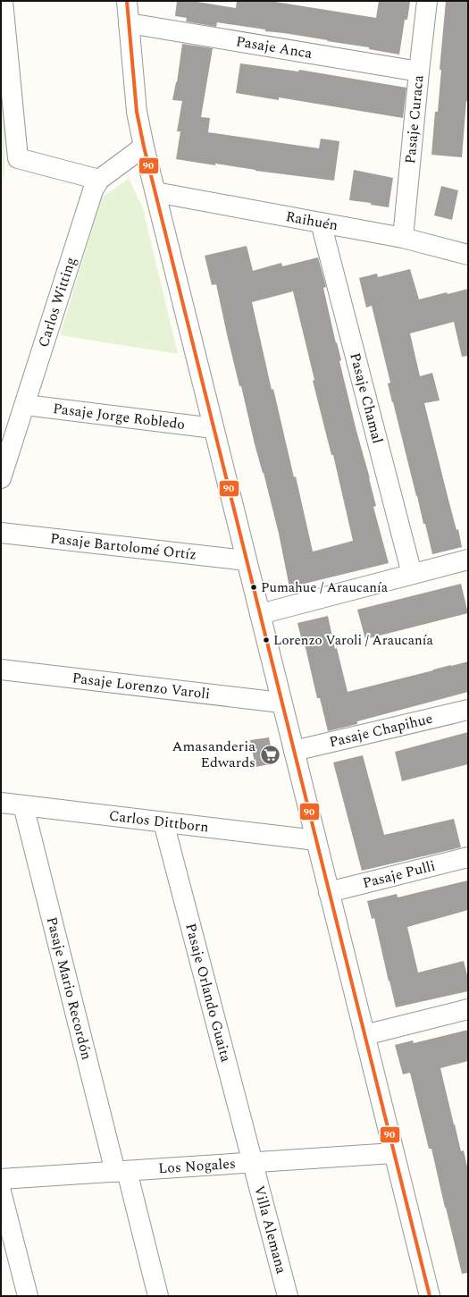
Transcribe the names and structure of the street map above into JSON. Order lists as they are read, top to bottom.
{
  "streets": {
    "street": [
      "Pasaje Anca",
      "Pasaje Curaca",
      "Raihuén",
      "Carlos Witting",
      "Pasaje Chamal",
      "Pasaje Jorge Robledo",
      "Pasaje Bartolomé Ortíz",
      "Pasaje Lorenzo Varoli",
      "Pasaje Chapihue",
      "Carlos Dittborn",
      "Pasaje Pulli",
      "Pasaje Mario Recordón",
      "Pasaje Orlando Guaita",
      "Los Nogales",
      "Villa Alemana"
    ]
  },
  "crossings": [
    ["Pasaje Anca", "Pasaje Curaca"],
    ["Pasaje Curaca", "Raihuén"],
    ["Raihuén", "Pasaje Chamal"],
    ["Carlos Witting", "Pasaje Jorge Robledo"],
    ["Carlos Dittborn", "Pasaje Mario Recordón"],
    ["Carlos Dittborn", "Pasaje Orlando Guaita"],
    ["Pasaje Mario Recordón", "Los Nogales"],
    ["Pasaje Orlando Guaita", "Los Nogales"],
    ["Pasaje Orlando Guaita", "Villa Alemana"],
    ["Los Nogales", "Villa Alemana"]
  ],
  "places": {
    "other": ["Pumahue / Araucanía", "Lorenzo Varoli / Araucanía"],
    "supermarket": ["Amasanderia Edwards"]
  },
  "lines": ["transit line 90"]
}
